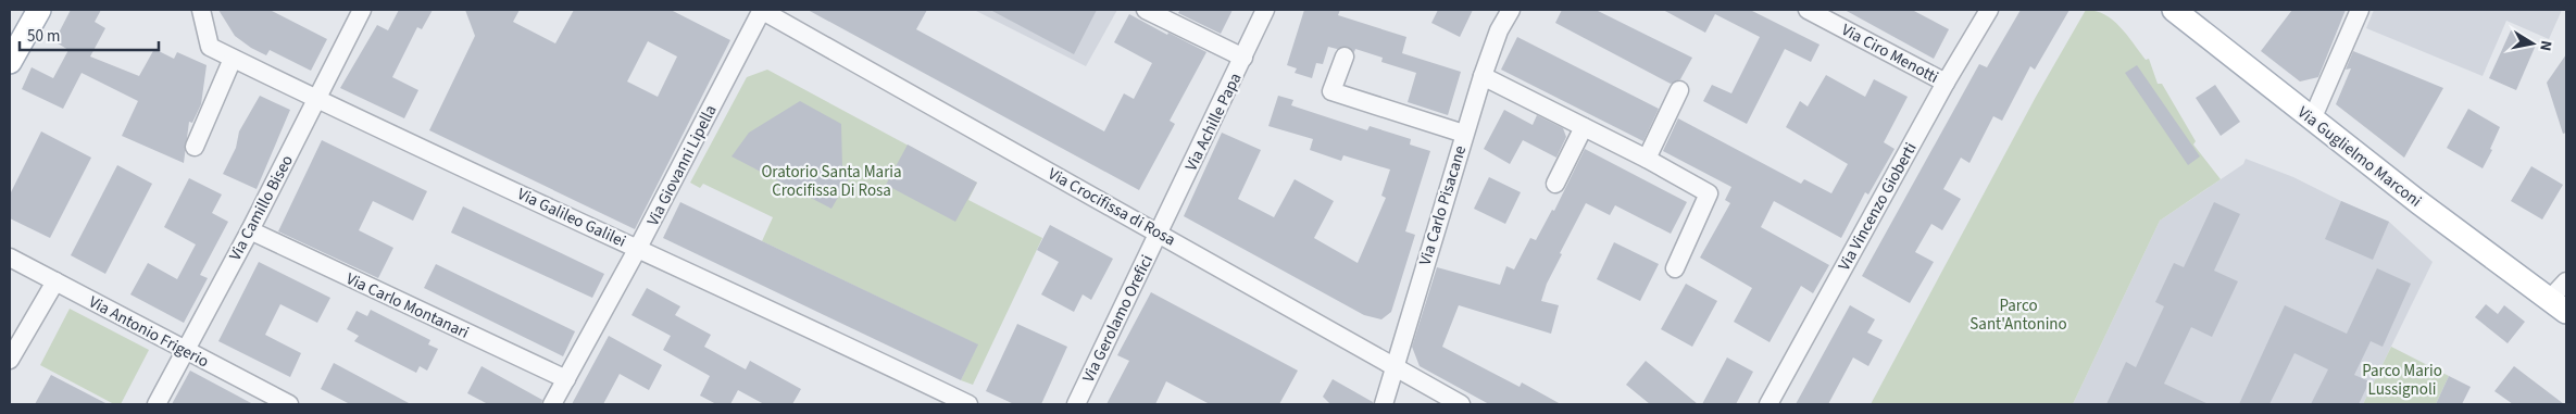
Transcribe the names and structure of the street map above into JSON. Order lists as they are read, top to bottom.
{
  "streets": {
    "main road": ["Via Guglielmo Marconi"],
    "street": [
      "Via Ciro Menotti",
      "Via Achille Papa",
      "Via Giovanni Lipella",
      "Via Carlo Pisacane",
      "Via Crocifissa di Rosa",
      "Via Vincenzo Gioberti",
      "Via Camillo Biseo",
      "Via Galileo Galilei",
      "Via Carlo Montanari",
      "Via Gerolamo Orefici",
      "Via Antonio Frigerio"
    ]
  },
  "crossings": [
    ["Via Ciro Menotti", "Via Vincenzo Gioberti"],
    ["Via Achille Papa", "Via Crocifissa di Rosa"],
    ["Via Achille Papa", "Via Gerolamo Orefici"],
    ["Via Giovanni Lipella", "Via Crocifissa di Rosa"],
    ["Via Giovanni Lipella", "Via Galileo Galilei"],
    ["Via Giovanni Lipella", "Via Carlo Montanari"],
    ["Via Carlo Pisacane", "Via Crocifissa di Rosa"],
    ["Via Crocifissa di Rosa", "Via Gerolamo Orefici"],
    ["Via Camillo Biseo", "Via Galileo Galilei"],
    ["Via Camillo Biseo", "Via Carlo Montanari"],
    ["Via Camillo Biseo", "Via Antonio Frigerio"]
  ],
  "parks": ["Oratorio Santa Maria Crocifissa Di Rosa", "Parco Sant'Antonino", "Parco Mario Lussignoli"],
  "scale_bar": "50 m",
  "north": "right"
}
